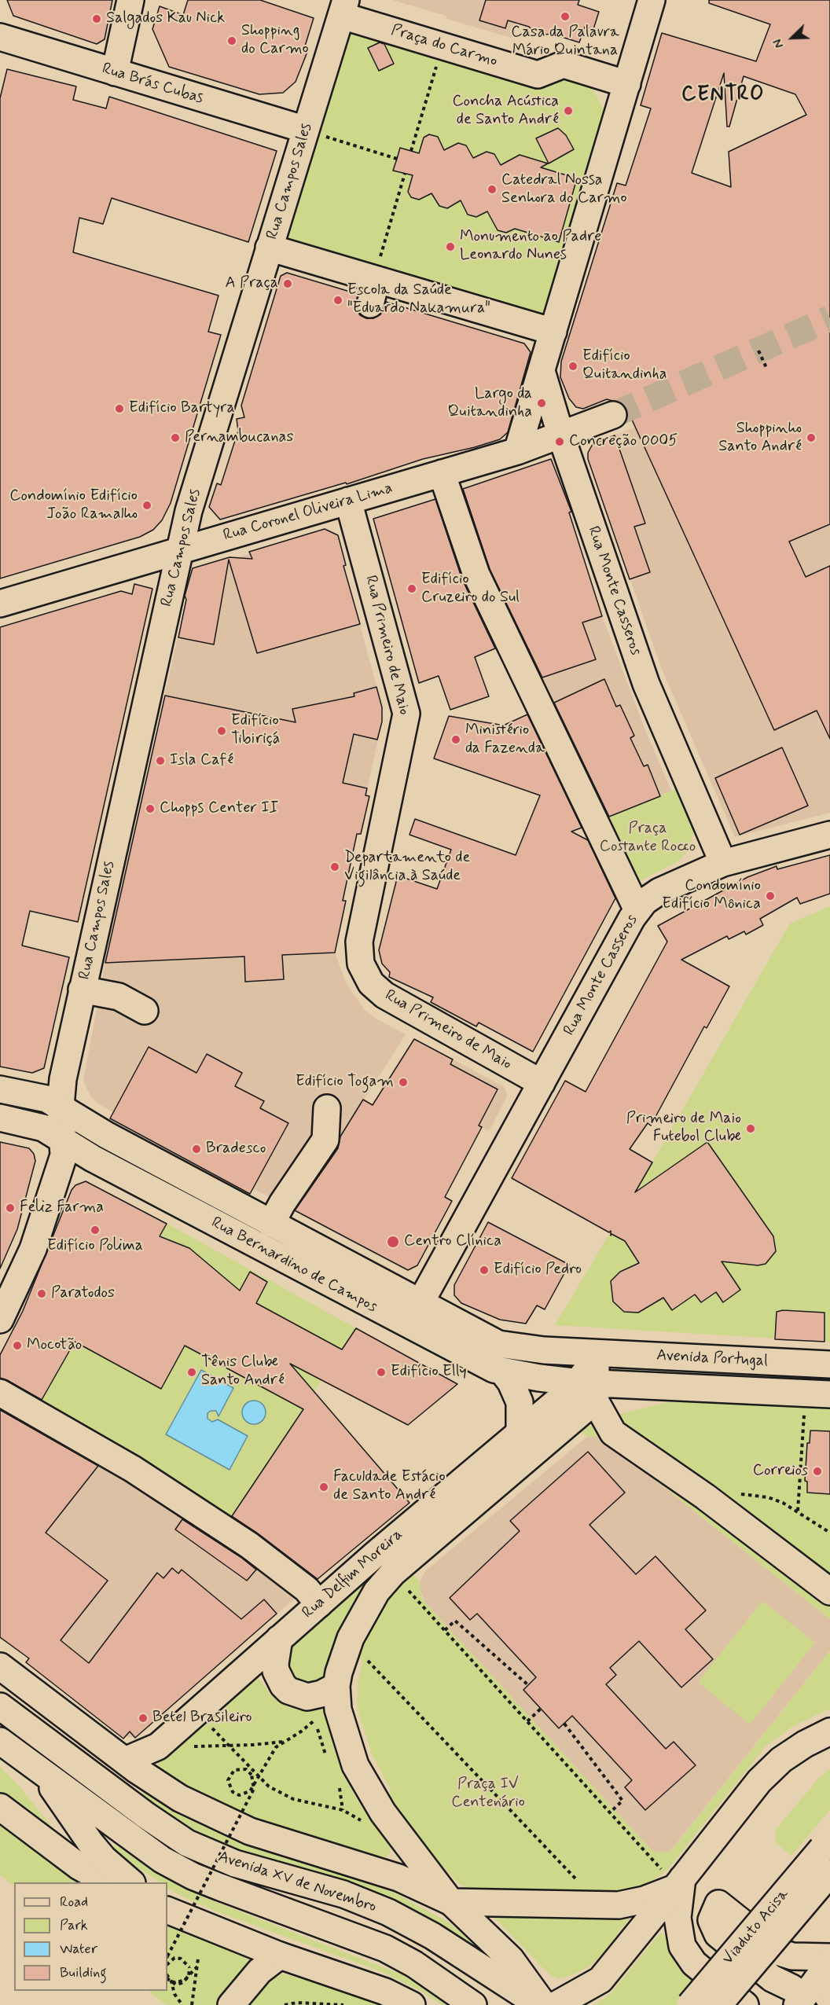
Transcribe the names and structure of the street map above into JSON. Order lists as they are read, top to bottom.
{
  "streets": {
    "main road": [
      "Praça do Carmo",
      "Rua Brás Cubas",
      "Rua Campos Sales",
      "Rua Coronel Oliveira Lima",
      "Rua Monte Casseros",
      "Rua Primeiro de Maio",
      "Rua Bernardino de Campos",
      "Avenida Portugal",
      "Rua Delfim Moreira",
      "Avenida XV de Novembro",
      "Viaduto Acisa"
    ]
  },
  "crossings": [
    ["Praça do Carmo", "Rua Campos Sales"],
    ["Rua Brás Cubas", "Rua Campos Sales"],
    ["Rua Campos Sales", "Rua Coronel Oliveira Lima"],
    ["Rua Campos Sales", "Rua Bernardino de Campos"],
    ["Rua Coronel Oliveira Lima", "Rua Monte Casseros"],
    ["Rua Coronel Oliveira Lima", "Rua Primeiro de Maio"],
    ["Rua Monte Casseros", "Rua Primeiro de Maio"],
    ["Rua Monte Casseros", "Rua Bernardino de Campos"],
    ["Rua Bernardino de Campos", "Avenida Portugal"],
    ["Rua Bernardino de Campos", "Rua Delfim Moreira"],
    ["Avenida Portugal", "Rua Delfim Moreira"]
  ],
  "districts": ["CENTRO"],
  "parks": ["Praça Costante Rocco", "Praça IV Centenário"],
  "places": [
    "Casa da Palavra Mário Quintana",
    "Salgados Kau Nick",
    "Shopping do Carmo",
    "Concha Acústica de Santo André",
    "Catedral Nossa Senhora do Carmo",
    "Monumento ao Padre Leonardo Nunes",
    "A Praça",
    "Escola da Saúde \"Eduardo Nakamura\"",
    "Edifício Quitandinha",
    "Largo da Quitandinha",
    "Edifício Bartyra",
    "Pernambucanas",
    "Shoppinho Santo André",
    "Concreção 0005",
    "Condomínio Edifício João Ramalho",
    "Edifício Cruzeiro do Sul",
    "Edifício Tibiriçá",
    "Ministério da Fazenda",
    "Isla Café",
    "Chopps Center II",
    "Departamento de Vigilância à Saúde",
    "Condomínio Edifício Mônica",
    "Edifício Togam",
    "Primeiro de Maio Futebol Clube",
    "Bradesco",
    "Feliz Farma",
    "Edifício Polima",
    "Centro Clínica",
    "Edifício Pedro",
    "Paratodos",
    "Mocotão",
    "Tênis Clube Santo André",
    "Edifício Elly",
    "Correios",
    "Faculdade Estácio de Santo André",
    "Betel Brasileiro"
  ],
  "legend": [
    "Road",
    "Park",
    "Water",
    "Building"
  ],
  "north": "bottom left"
}
